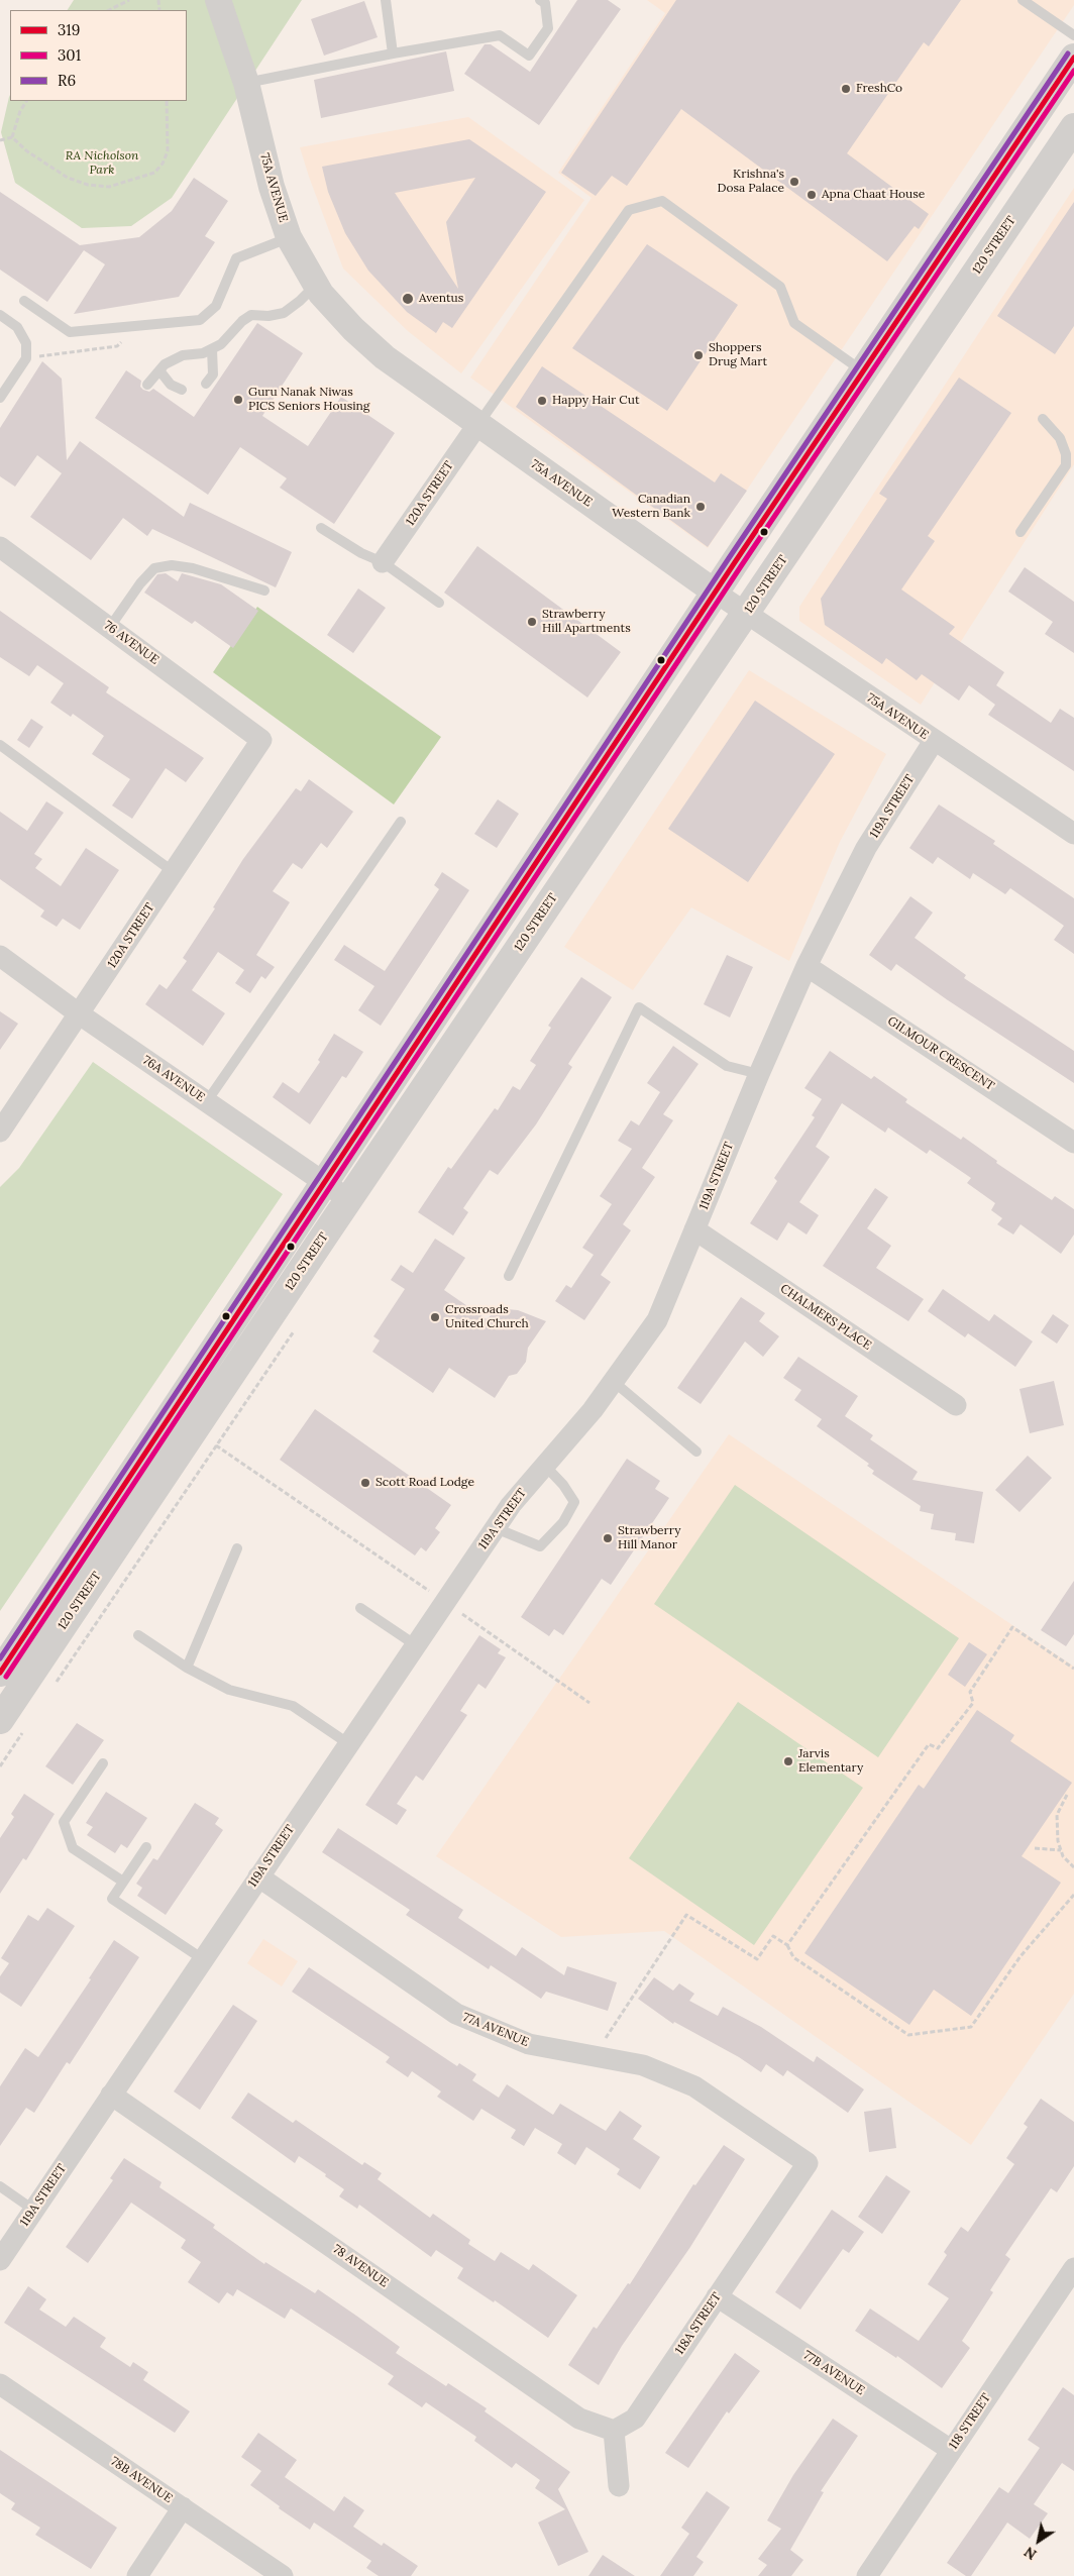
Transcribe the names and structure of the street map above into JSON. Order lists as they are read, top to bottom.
{
  "streets": {
    "main road": ["120 STREET"],
    "street": [
      "75A AVENUE",
      "120A STREET",
      "76 AVENUE",
      "119A STREET",
      "GILMOUR CRESCENT",
      "76A AVENUE",
      "CHALMERS PLACE",
      "77A AVENUE",
      "78 AVENUE",
      "118A STREET",
      "77B AVENUE",
      "118 STREET",
      "78B AVENUE"
    ]
  },
  "crossings": [
    ["75A AVENUE", "120 STREET"],
    ["75A AVENUE", "120A STREET"],
    ["75A AVENUE", "119A STREET"],
    ["120 STREET", "76A AVENUE"],
    ["120A STREET", "76 AVENUE"],
    ["120A STREET", "76A AVENUE"],
    ["119A STREET", "GILMOUR CRESCENT"],
    ["119A STREET", "CHALMERS PLACE"],
    ["119A STREET", "77A AVENUE"],
    ["119A STREET", "78 AVENUE"],
    ["77A AVENUE", "118A STREET"],
    ["78 AVENUE", "118A STREET"],
    ["118A STREET", "77B AVENUE"],
    ["77B AVENUE", "118 STREET"]
  ],
  "parks": ["RA Nicholson Park"],
  "places": [
    "FreshCo",
    "Krishna's Dosa Palace",
    "Apna Chaat House",
    "Aventus",
    "Shoppers Drug Mart",
    "Guru Nanak Niwas PICS Seniors Housing",
    "Happy Hair Cut",
    "Canadian Western Bank",
    "Strawberry Hill Apartments",
    "Crossroads United Church",
    "Scott Road Lodge",
    "Strawberry Hill Manor",
    "Jarvis Elementary"
  ],
  "lines": ["transit line R6", "transit line 319", "transit line 301"],
  "legend": ["319", "301", "R6"],
  "north": "bottom left"
}
